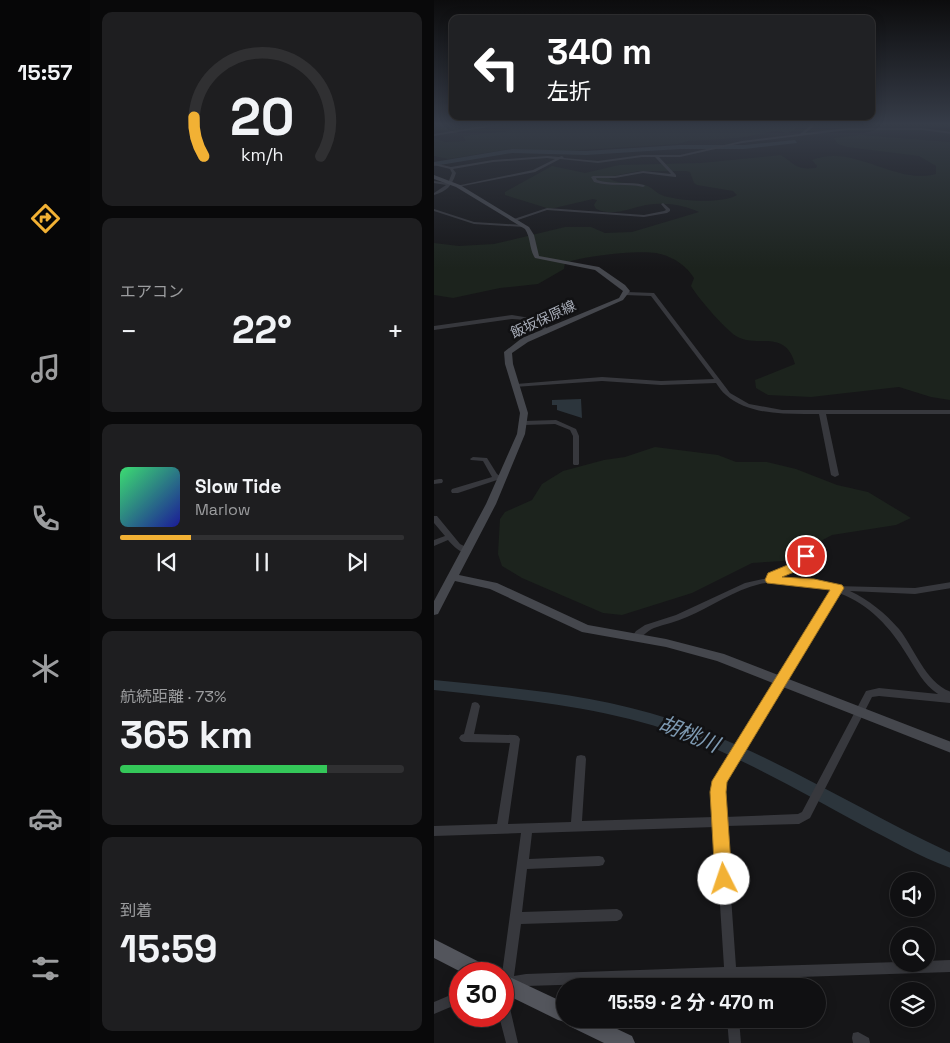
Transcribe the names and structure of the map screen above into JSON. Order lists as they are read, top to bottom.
{
  "streets": {
    "main road": ["飯坂保原線"]
  },
  "water": ["胡桃川"],
  "page": {
    "tabs": "15:57",
    "turn": ["340 m", "左折"],
    "tile": [
      "エアコン",
      ["航続距離 · 73%", "365 km"],
      ["到着", "15:59"]
    ],
    "heat": ["−", "22°", "+"],
    "song": ["Slow Tide", "Marlow"],
    "limit": "30",
    "trip": "15:59 · 2 分 · 470 m",
    "gauge": ["20", "km/h"]
  }
}
